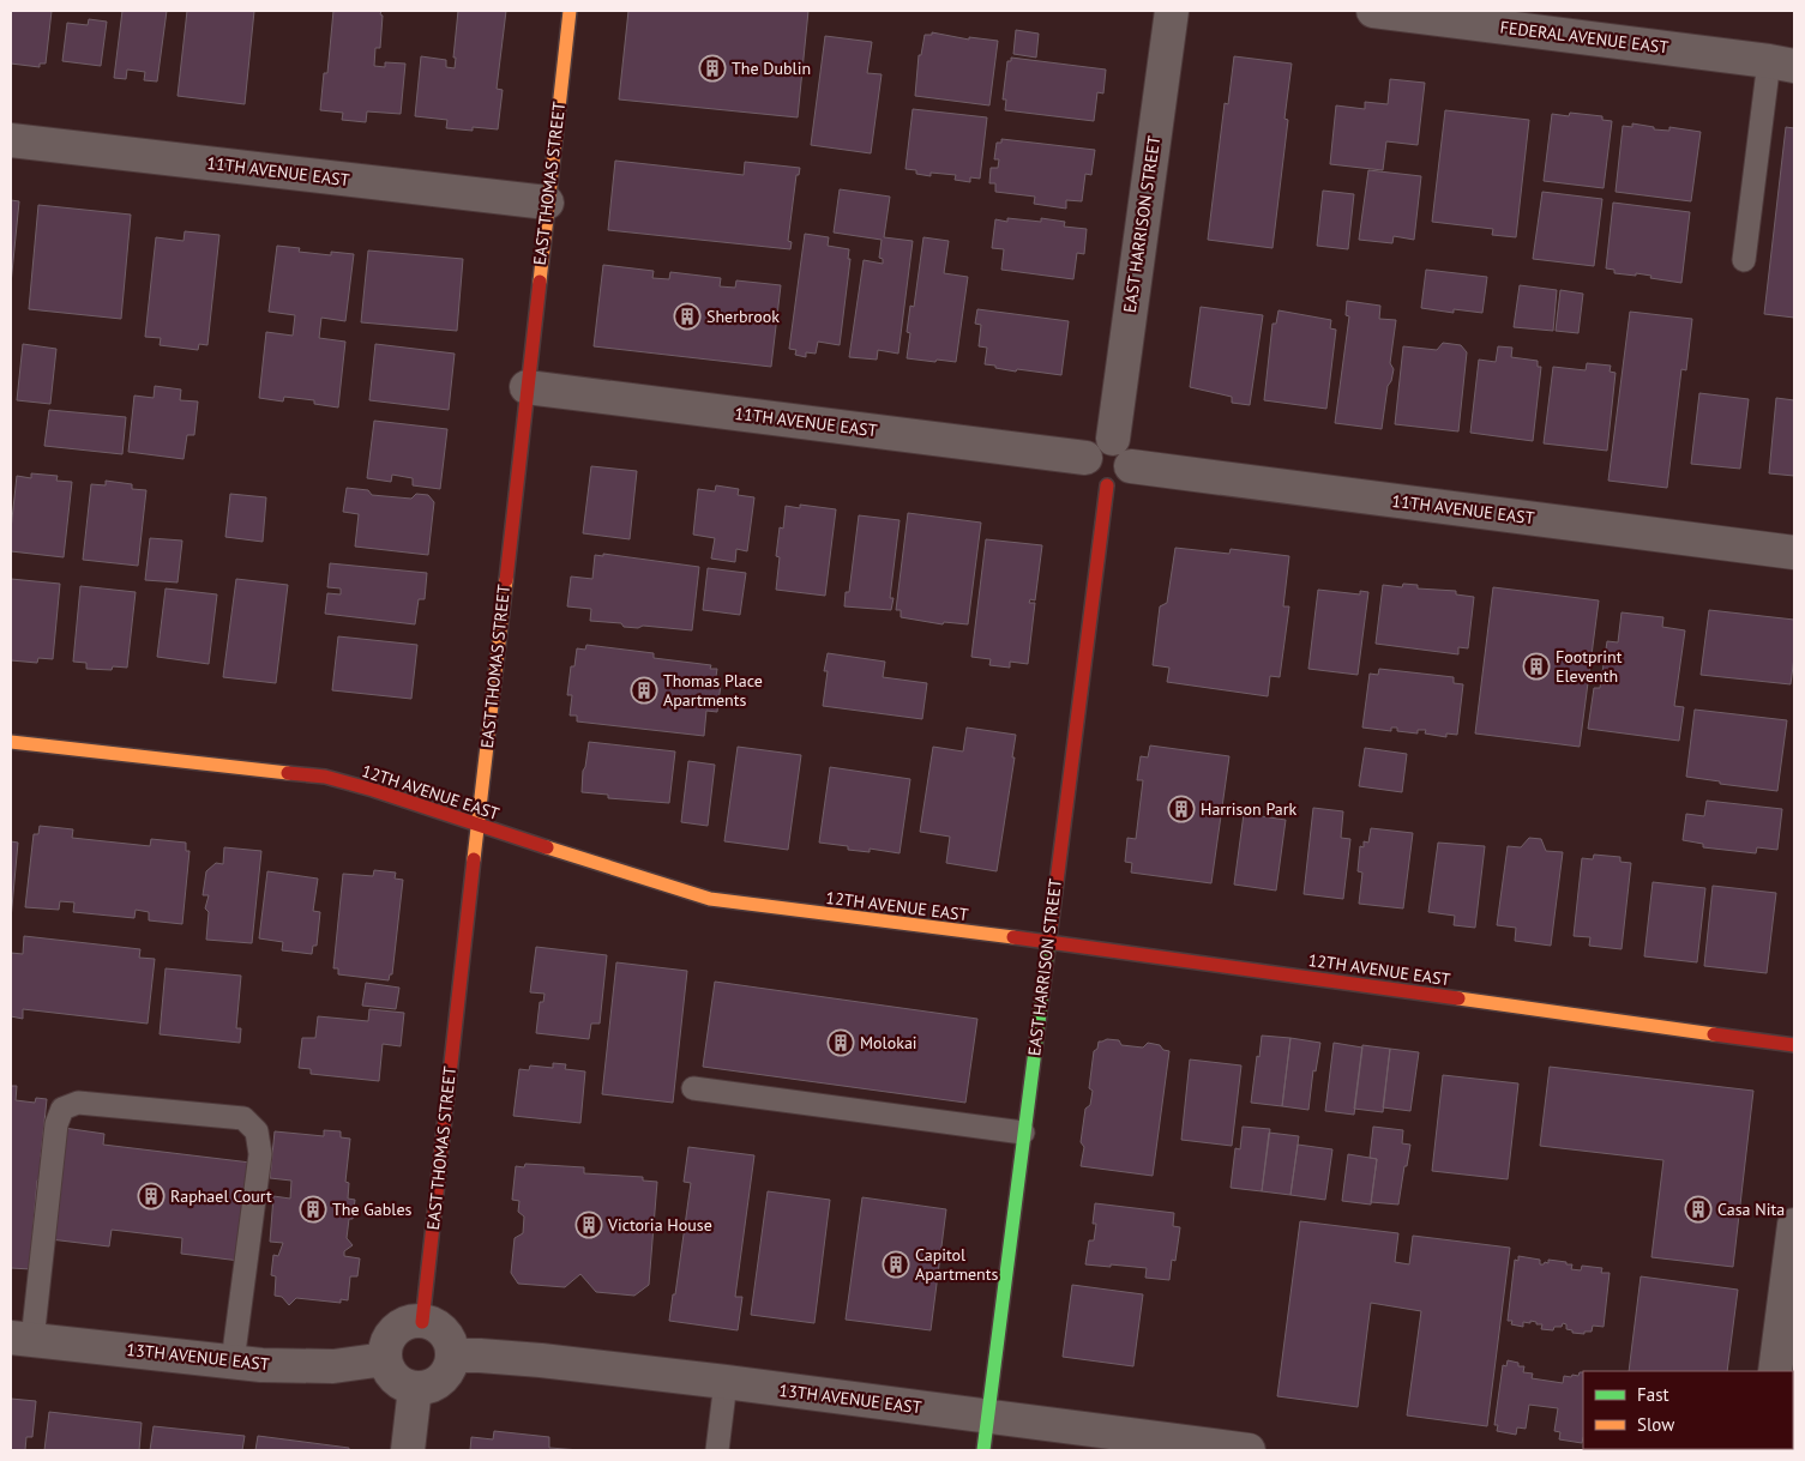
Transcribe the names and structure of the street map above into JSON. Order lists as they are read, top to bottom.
{
  "streets": {
    "street": [
      "FEDERAL AVENUE EAST",
      "11TH AVENUE EAST",
      "EAST THOMAS STREET",
      "EAST HARRISON STREET",
      "12TH AVENUE EAST",
      "13TH AVENUE EAST"
    ]
  },
  "crossings": [
    ["11TH AVENUE EAST", "EAST THOMAS STREET"],
    ["11TH AVENUE EAST", "EAST HARRISON STREET"],
    ["EAST THOMAS STREET", "12TH AVENUE EAST"],
    ["EAST THOMAS STREET", "13TH AVENUE EAST"],
    ["EAST HARRISON STREET", "12TH AVENUE EAST"],
    ["EAST HARRISON STREET", "13TH AVENUE EAST"]
  ],
  "places": {
    "building": [
      "The Dublin",
      "Sherbrook",
      "Footprint Eleventh",
      "Thomas Place Apartments",
      "Harrison Park",
      "Molokai",
      "Raphael Court",
      "The Gables",
      "Casa Nita",
      "Victoria House",
      "Capitol Apartments"
    ]
  },
  "legend": ["Fast", "Slow"]
}
